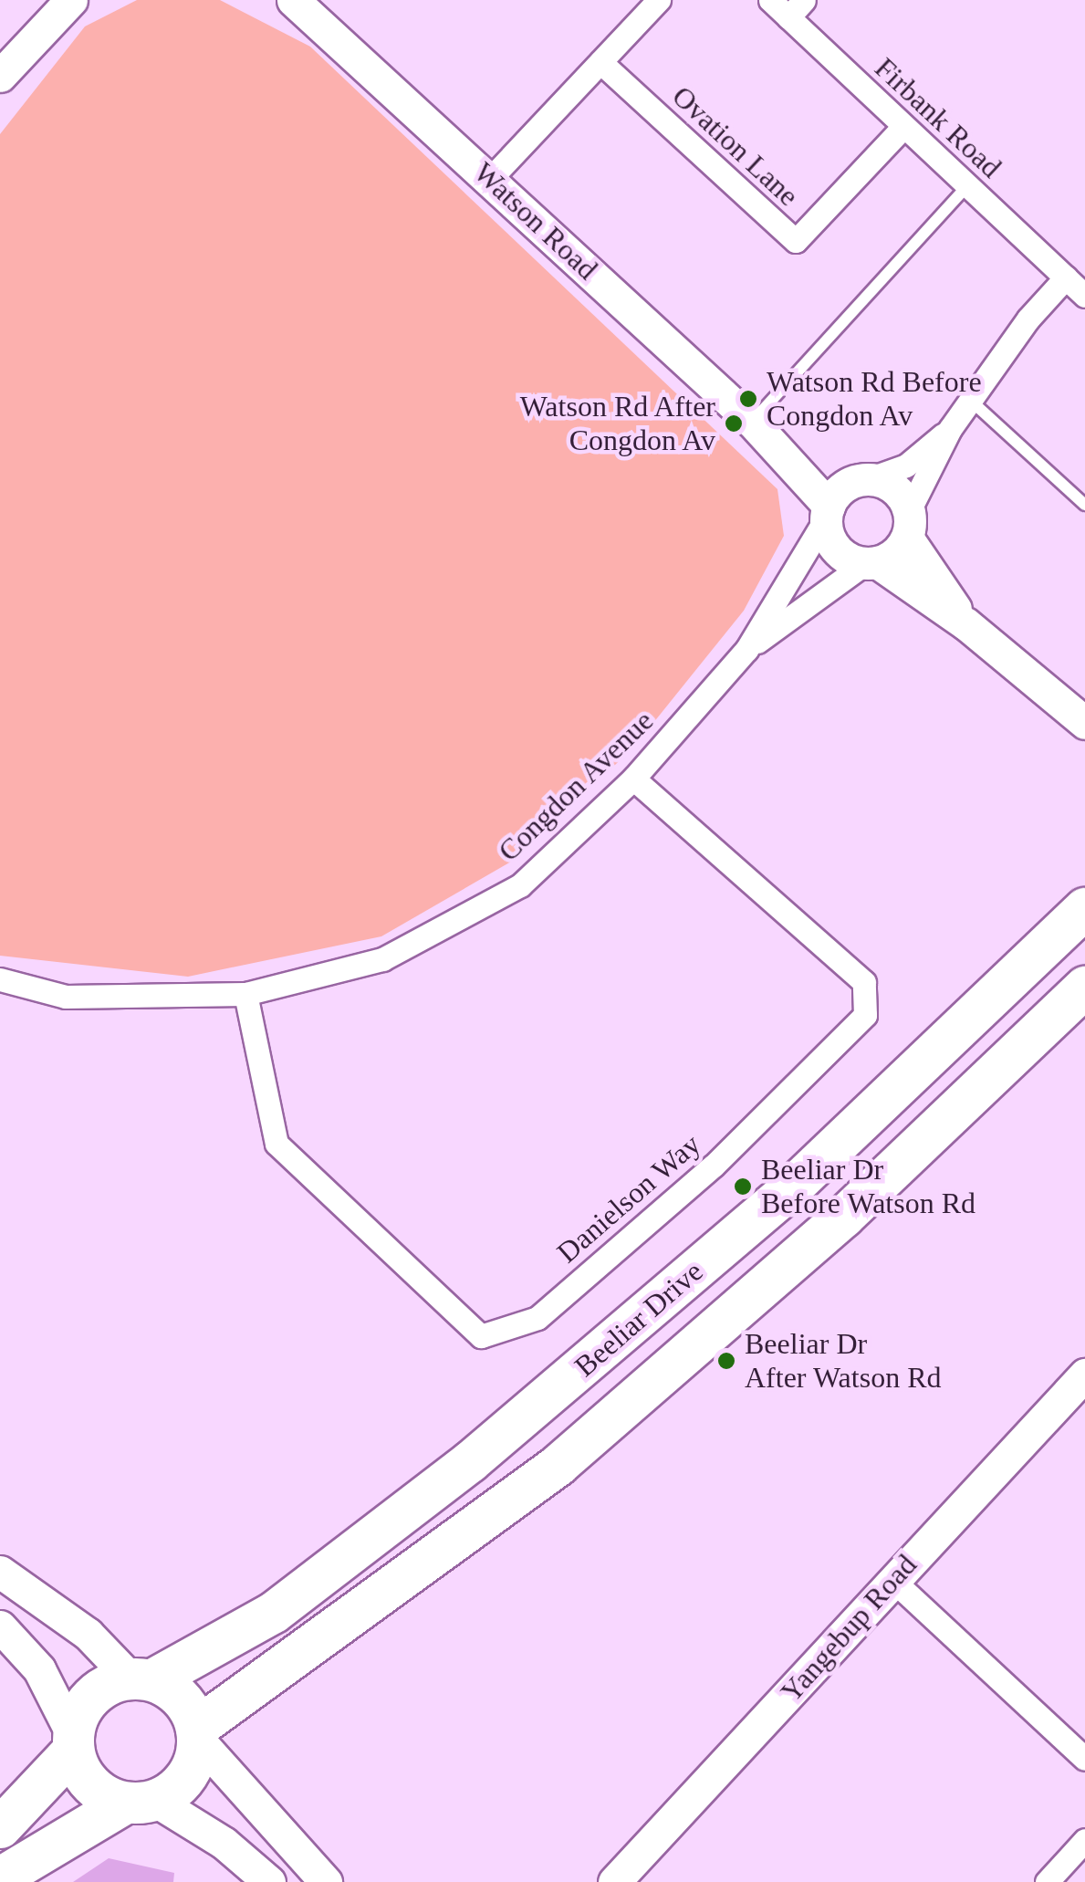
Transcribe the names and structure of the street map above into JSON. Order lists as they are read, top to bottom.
{
  "streets": {
    "highway": ["Beeliar Drive"],
    "street": [
      "Firbank Road",
      "Ovation Lane",
      "Watson Road",
      "Congdon Avenue",
      "Danielson Way",
      "Yangebup Road"
    ]
  },
  "crossings": [
    ["Firbank Road", "Ovation Lane"],
    ["Watson Road", "Congdon Avenue"],
    ["Congdon Avenue", "Danielson Way"]
  ],
  "places": [
    "Watson Rd Before Congdon Av",
    "Watson Rd After Congdon Av",
    "Beeliar Dr Before Watson Rd",
    "Beeliar Dr After Watson Rd"
  ]
}
